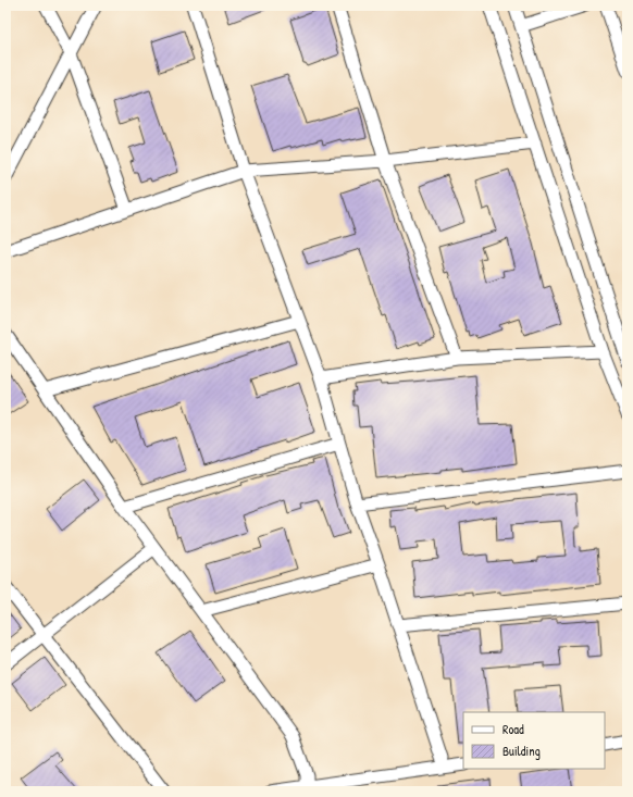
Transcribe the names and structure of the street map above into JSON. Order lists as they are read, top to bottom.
{
  "legend": ["Road", "Building"]
}
